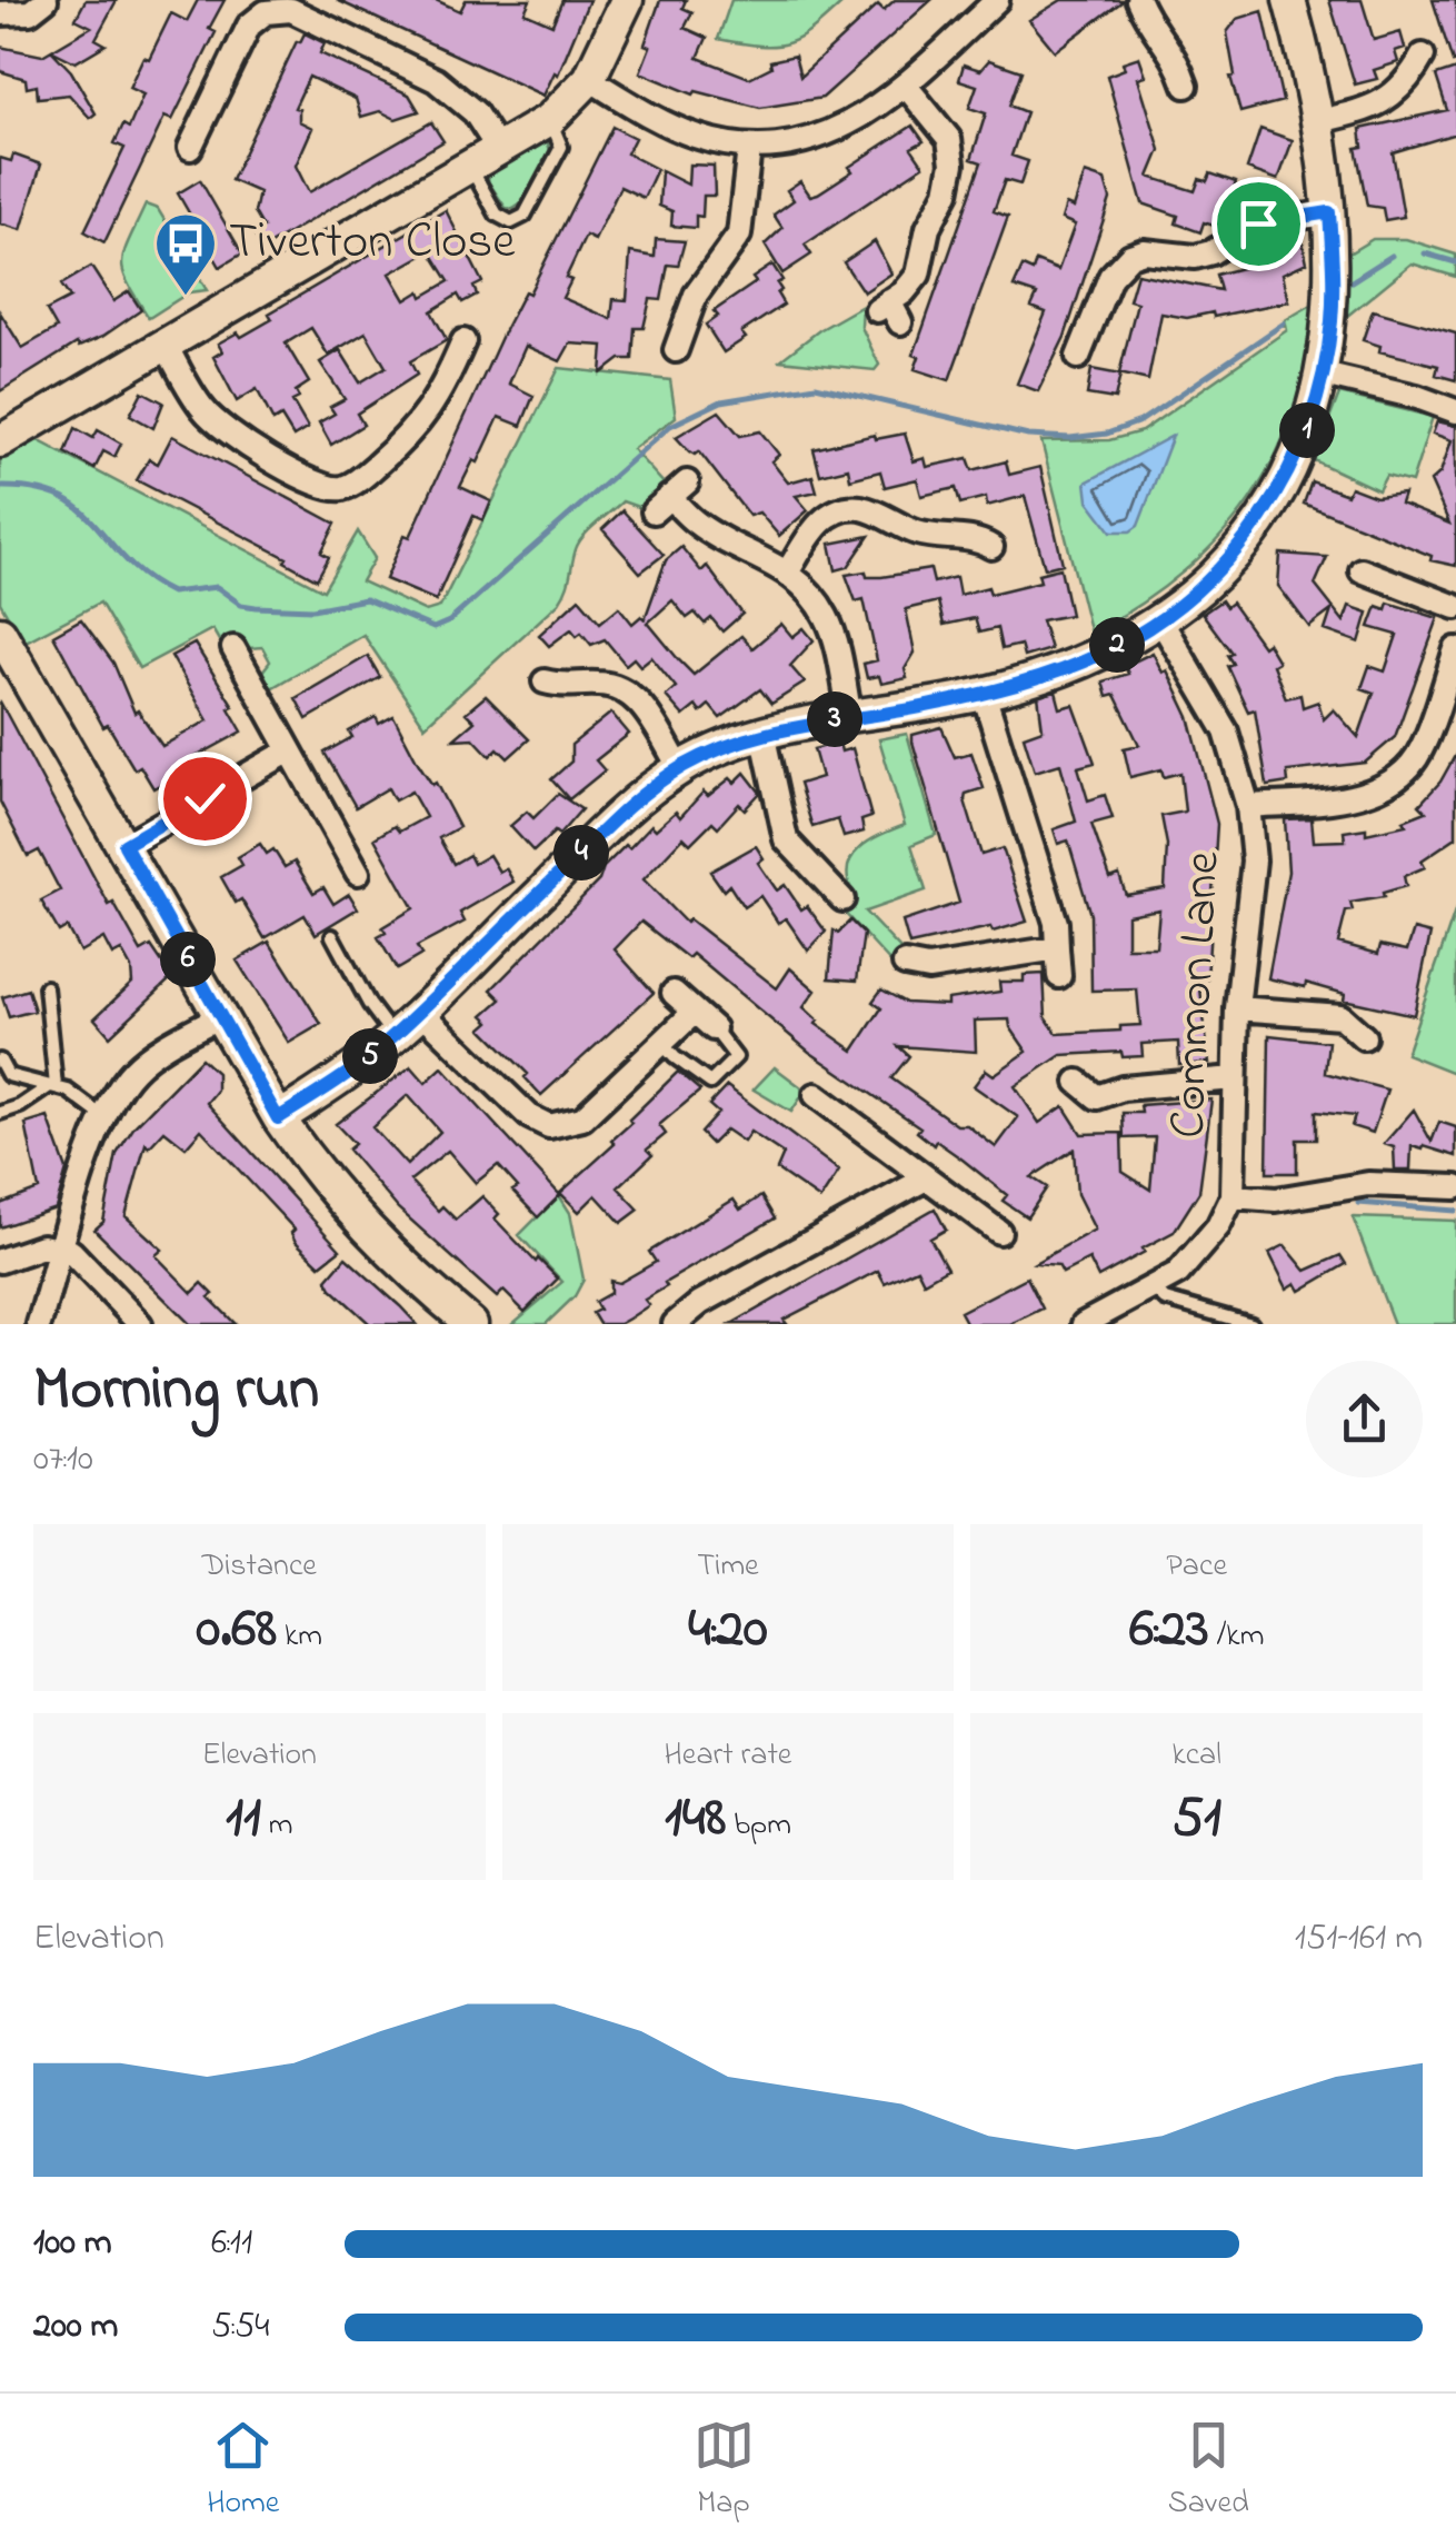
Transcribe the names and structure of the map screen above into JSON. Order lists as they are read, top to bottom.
{
  "streets": {
    "street": ["Common Lane"]
  },
  "places": {
    "bus stop": ["Tiverton Close"]
  },
  "page": {
    "pins": [
      "1",
      "2",
      "3",
      "4",
      "6",
      "5"
    ],
    "heading": ["Morning run", "07:10"],
    "stats": [
      ["Distance", "0.68 km"],
      ["Time", "4:20"],
      ["Pace", "6:23 /km"],
      ["Elevation", "11 m"],
      ["Heart rate", "148 bpm"],
      ["kcal", "51"]
    ],
    "chart": ["Elevation", "151–161 m"],
    "list": [
      {
        "name": "100 m",
        "note": "6:11"
      },
      {
        "name": "200 m",
        "note": "5:54"
      }
    ],
    "tabs": ["Home", "Map", "Saved"]
  }
}
